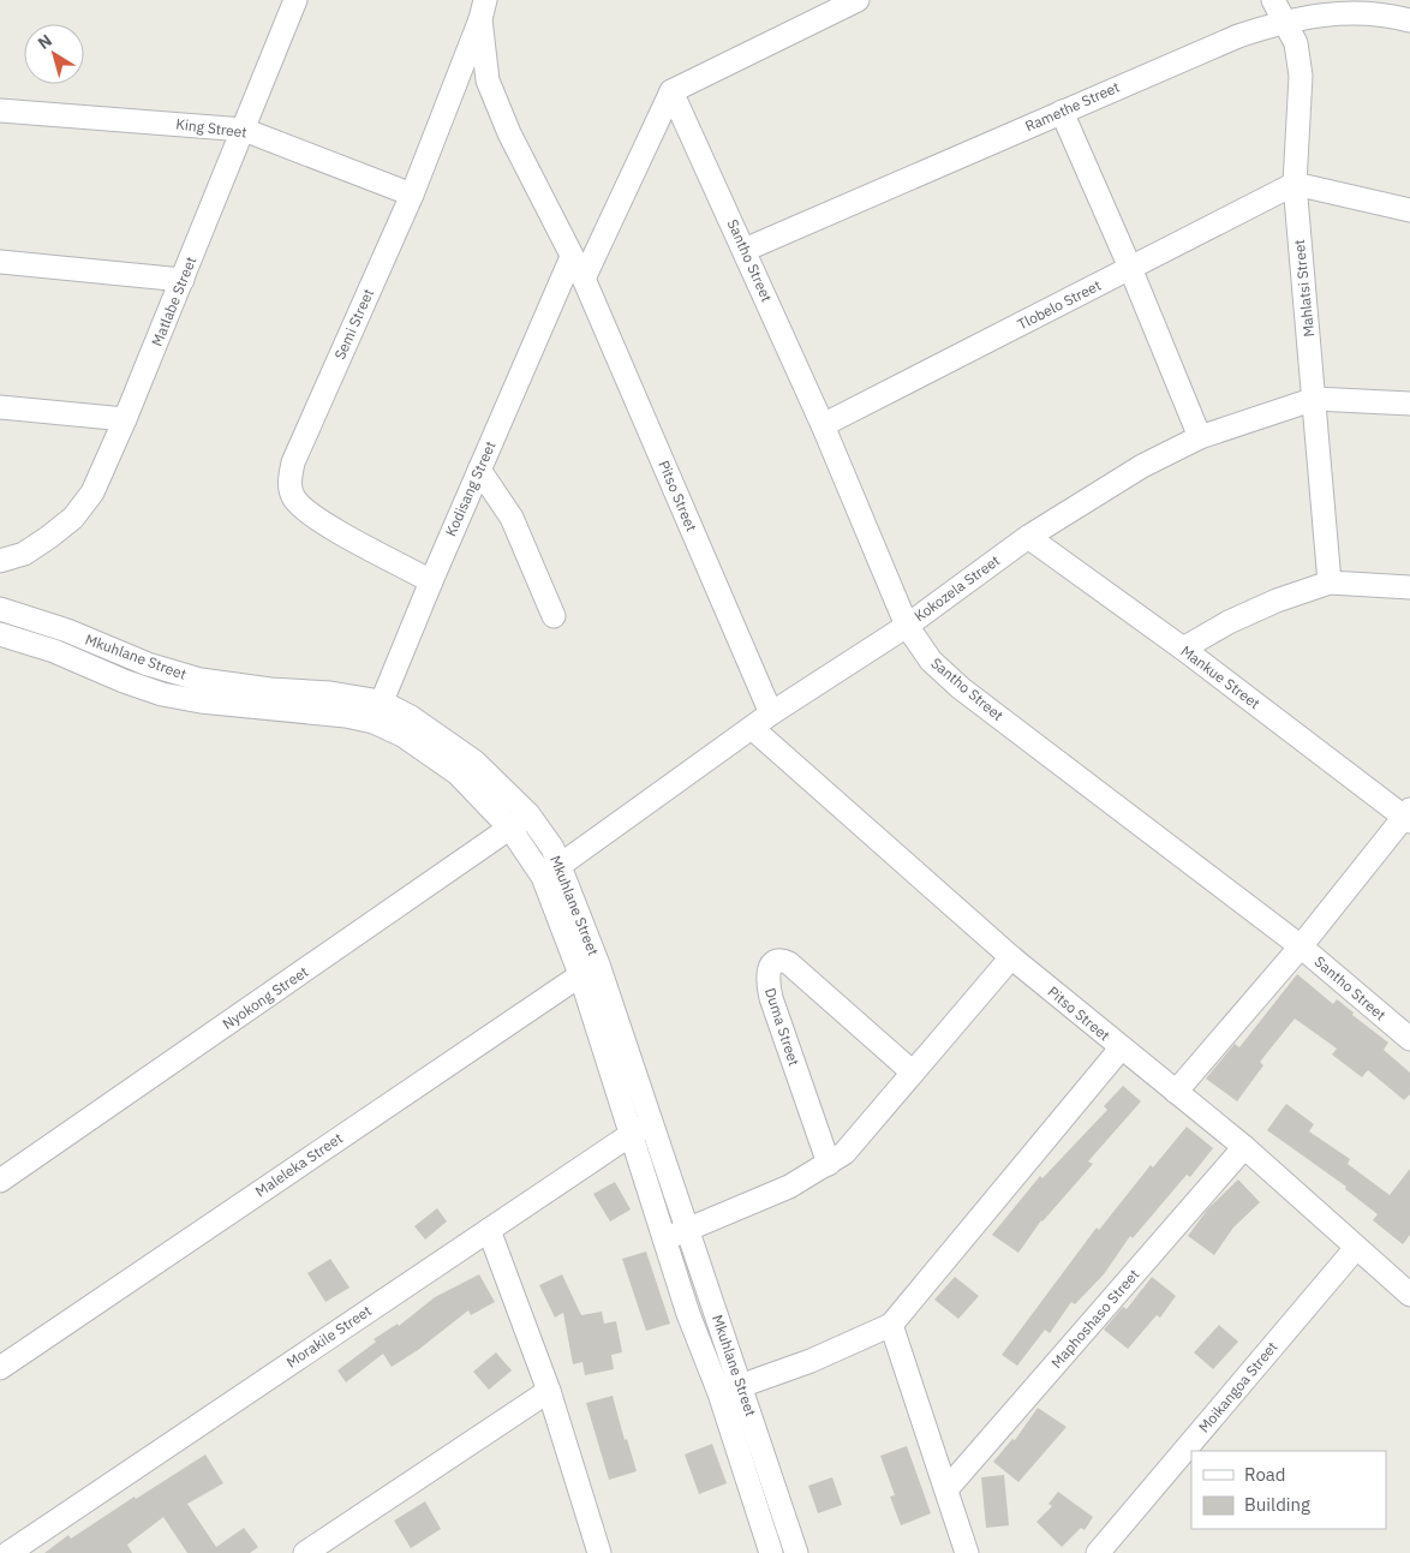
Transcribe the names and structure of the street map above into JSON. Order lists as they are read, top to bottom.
{
  "streets": {
    "street": [
      "Ramethe Street",
      "King Street",
      "Santho Street",
      "Mahlatsi Street",
      "Matlabe Street",
      "Tlobelo Street",
      "Semi Street",
      "Kodisang Street",
      "Pitso Street",
      "Kokozela Street",
      "Mkuhlane Street",
      "Mankue Street",
      "Nyokong Street",
      "Duma Street",
      "Maleleka Street",
      "Maphoshaso Street",
      "Morakile Street",
      "Moikangoa Street"
    ]
  },
  "crossings": [
    ["Ramethe Street", "Santho Street"],
    ["Ramethe Street", "Mahlatsi Street"],
    ["King Street", "Matlabe Street"],
    ["King Street", "Semi Street"],
    ["Santho Street", "Tlobelo Street"],
    ["Santho Street", "Kokozela Street"],
    ["Mahlatsi Street", "Tlobelo Street"],
    ["Mahlatsi Street", "Kokozela Street"],
    ["Semi Street", "Kodisang Street"],
    ["Semi Street", "Pitso Street"],
    ["Kodisang Street", "Pitso Street"],
    ["Kodisang Street", "Mkuhlane Street"],
    ["Pitso Street", "Kokozela Street"],
    ["Pitso Street", "Maphoshaso Street"],
    ["Pitso Street", "Moikangoa Street"],
    ["Kokozela Street", "Mkuhlane Street"],
    ["Kokozela Street", "Mankue Street"],
    ["Mkuhlane Street", "Nyokong Street"],
    ["Mkuhlane Street", "Maleleka Street"],
    ["Mkuhlane Street", "Morakile Street"]
  ],
  "legend": ["Road", "Building"],
  "north": "top left"
}
